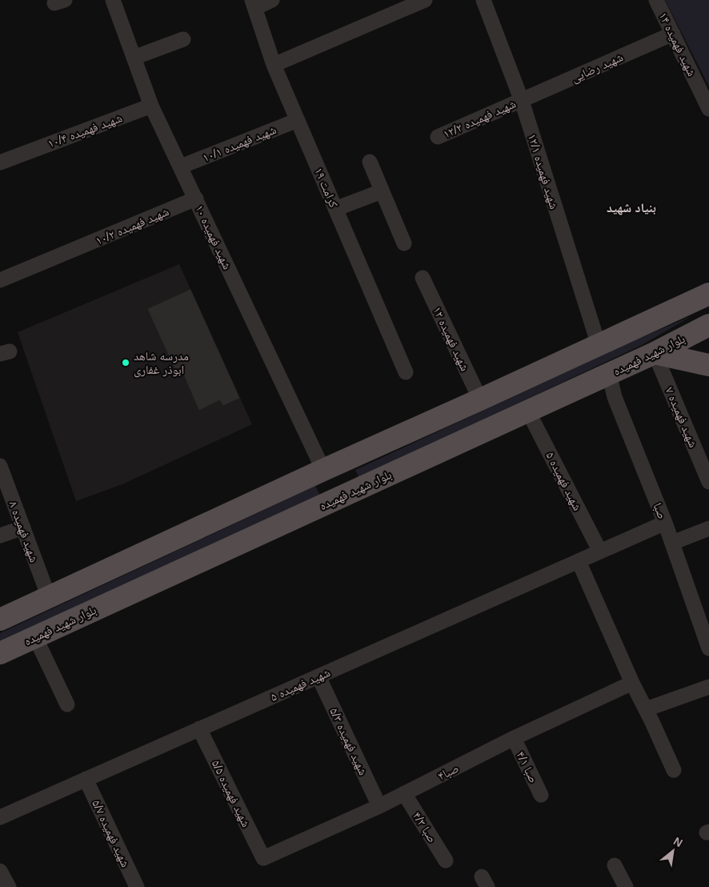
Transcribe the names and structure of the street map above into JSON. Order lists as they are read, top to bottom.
{
  "streets": {
    "main road": ["بلوار شهید فهمیده"],
    "street": [
      "شهید فهمیده ۱۴",
      "شهید رضایی",
      "شهید فهمیده ۱۲/۲",
      "شهید فهمیده ۱۰/۴",
      "شهید فهمیده ۱۰/۱",
      "شهید فهمیده ۱۲/۱",
      "کرامت ۱۹",
      "شهید فهمیده ۱۰/۲",
      "شهید فهمیده ۱۰",
      "شهید فهمیده ۱۲",
      "شهید فهمیده ۷",
      "شهید فهمیده ۵",
      "صبا",
      "شهید فهمیده ۸",
      "شهید فهمیده ۵/۳",
      "صبا ۴/۱",
      "صبا۴",
      "شهید فهمیده ۵/۵",
      "صبا ۴/۳",
      "شهید فهمیده ۵/۷"
    ]
  },
  "crossings": [
    ["شهید فهمیده ۱۴", "شهید رضایی"],
    ["شهید رضایی", "شهید فهمیده ۱۲/۲"],
    ["شهید رضایی", "شهید فهمیده ۱۲/۱"],
    ["شهید فهمیده ۱۲/۲", "شهید فهمیده ۱۲/۱"],
    ["شهید فهمیده ۱۰/۴", "شهید فهمیده ۱۰"],
    ["شهید فهمیده ۱۰/۱", "کرامت ۱۹"],
    ["شهید فهمیده ۱۰/۱", "شهید فهمیده ۱۰"],
    ["شهید فهمیده ۱۰/۲", "شهید فهمیده ۱۰"],
    ["بلوار شهید فهمیده", "شهید فهمیده ۷"],
    ["بلوار شهید فهمیده", "شهید فهمیده ۵"],
    ["بلوار شهید فهمیده", "صبا"],
    ["شهید فهمیده ۵", "صبا"],
    ["شهید فهمیده ۵", "شهید فهمیده ۵/۳"],
    ["شهید فهمیده ۵", "شهید فهمیده ۵/۵"],
    ["شهید فهمیده ۵", "شهید فهمیده ۵/۷"],
    ["شهید فهمیده ۵/۳", "صبا۴"],
    ["صبا ۴/۱", "صبا۴"],
    ["صبا۴", "شهید فهمیده ۵/۵"],
    ["صبا۴", "صبا ۴/۳"]
  ],
  "districts": ["بنیاد شهید"],
  "places": ["مدرسه شاهد ابوذر غفاری"],
  "north": "top right"
}
